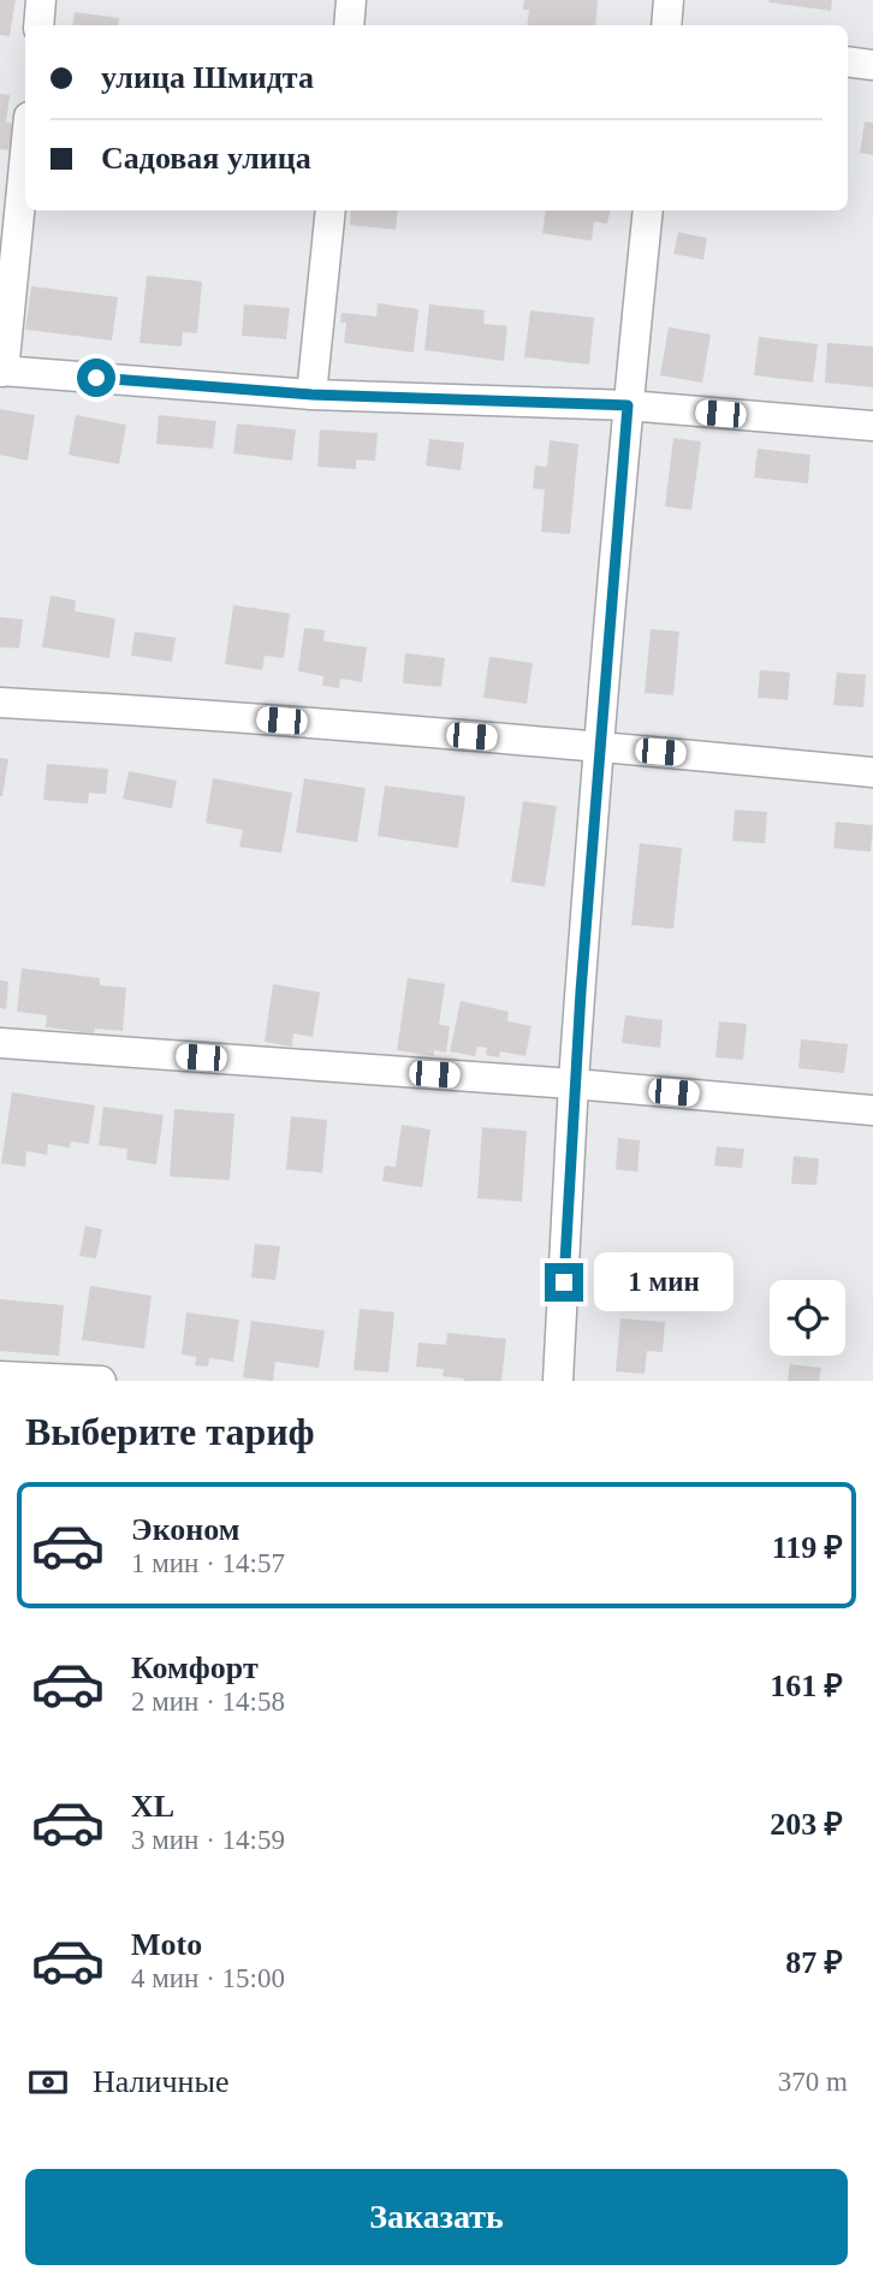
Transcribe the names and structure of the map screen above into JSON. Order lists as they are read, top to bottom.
{
  "page": {
    "banner": ["улица Шмидта", "Садовая улица"],
    "bubble": "1 мин",
    "heading": "Выберите тариф",
    "list": [
      {
        "name": "Эконом",
        "note": "1 мин · 14:57",
        "value": "119 ₽"
      },
      {
        "name": "Комфорт",
        "note": "2 мин · 14:58",
        "value": "161 ₽"
      },
      {
        "name": "XL",
        "note": "3 мин · 14:59",
        "value": "203 ₽"
      },
      {
        "name": "Moto",
        "note": "4 мин · 15:00",
        "value": "87 ₽"
      }
    ],
    "pay": ["Наличные", "370 m"],
    "buttons": "Заказать"
  }
}
